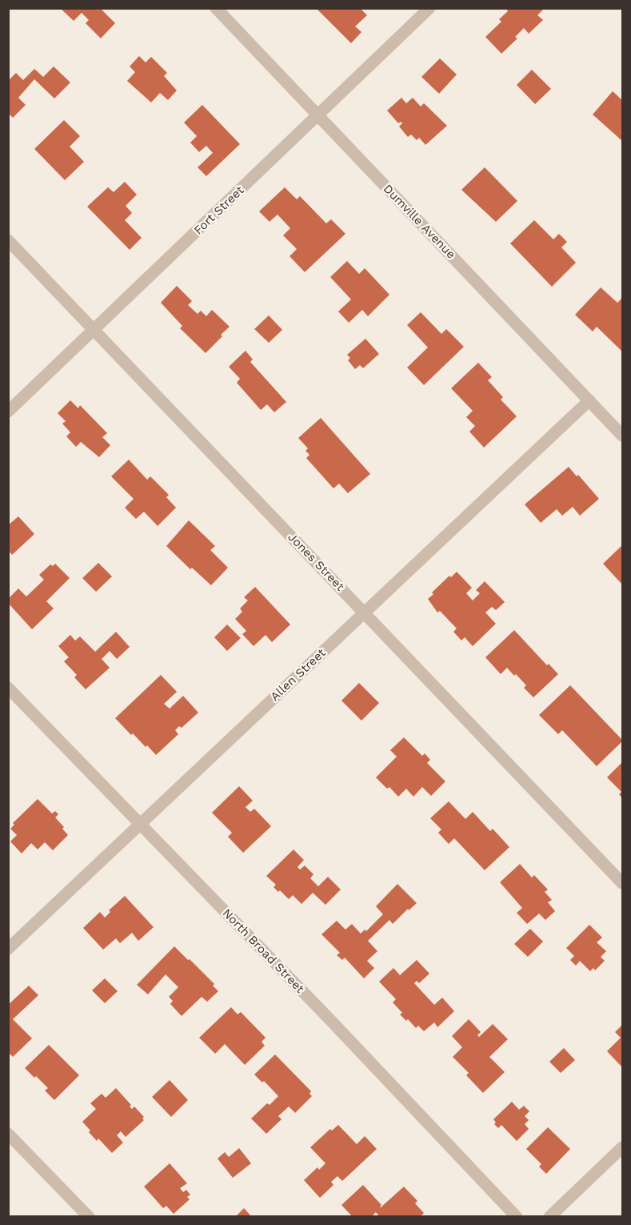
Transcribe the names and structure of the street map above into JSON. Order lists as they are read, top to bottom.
{
  "streets": {
    "street": [
      "Fort Street",
      "Dumville Avenue",
      "Jones Street",
      "Allen Street",
      "North Broad Street"
    ]
  },
  "crossings": [
    ["Fort Street", "Dumville Avenue"],
    ["Fort Street", "Jones Street"],
    ["Dumville Avenue", "Allen Street"],
    ["Jones Street", "Allen Street"],
    ["Allen Street", "North Broad Street"]
  ]
}
